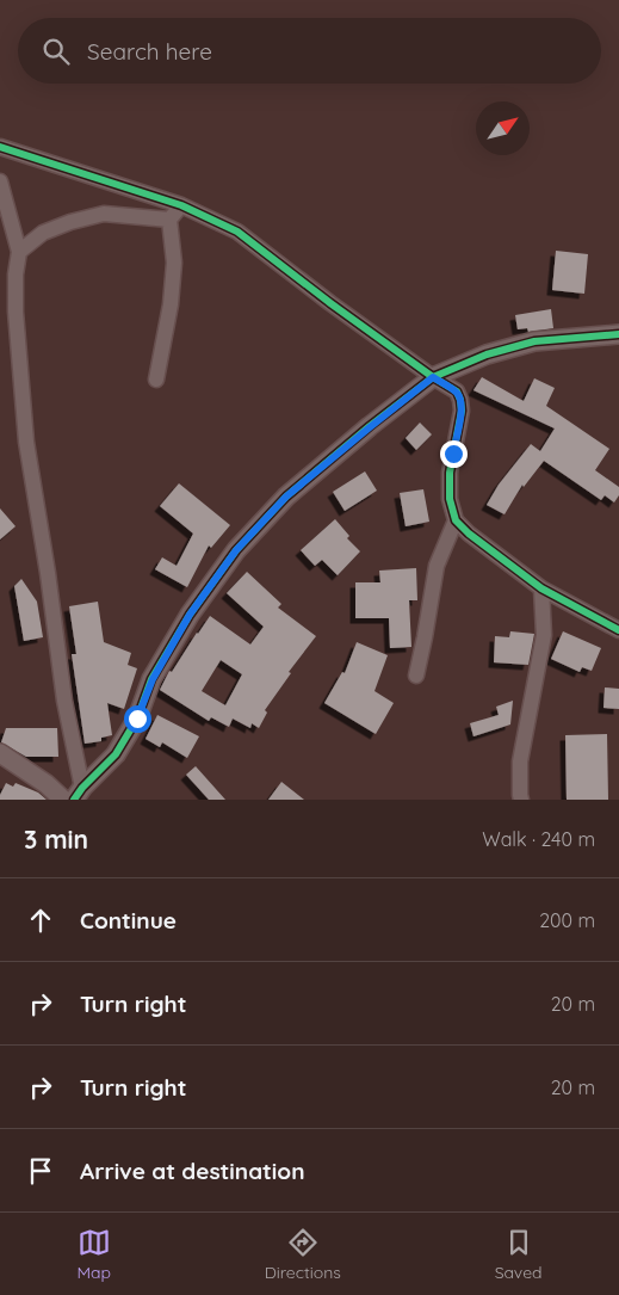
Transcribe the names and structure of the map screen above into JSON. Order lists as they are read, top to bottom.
{
  "north": "top right",
  "page": {
    "search": "Search here",
    "heading": ["3 min", "Walk · 240 m"],
    "list": [
      ["Continue", "200 m"],
      ["Turn right", "20 m"],
      ["Turn right", "20 m"],
      "Arrive at destination"
    ],
    "nav": ["Map", "Directions", "Saved"]
  }
}
